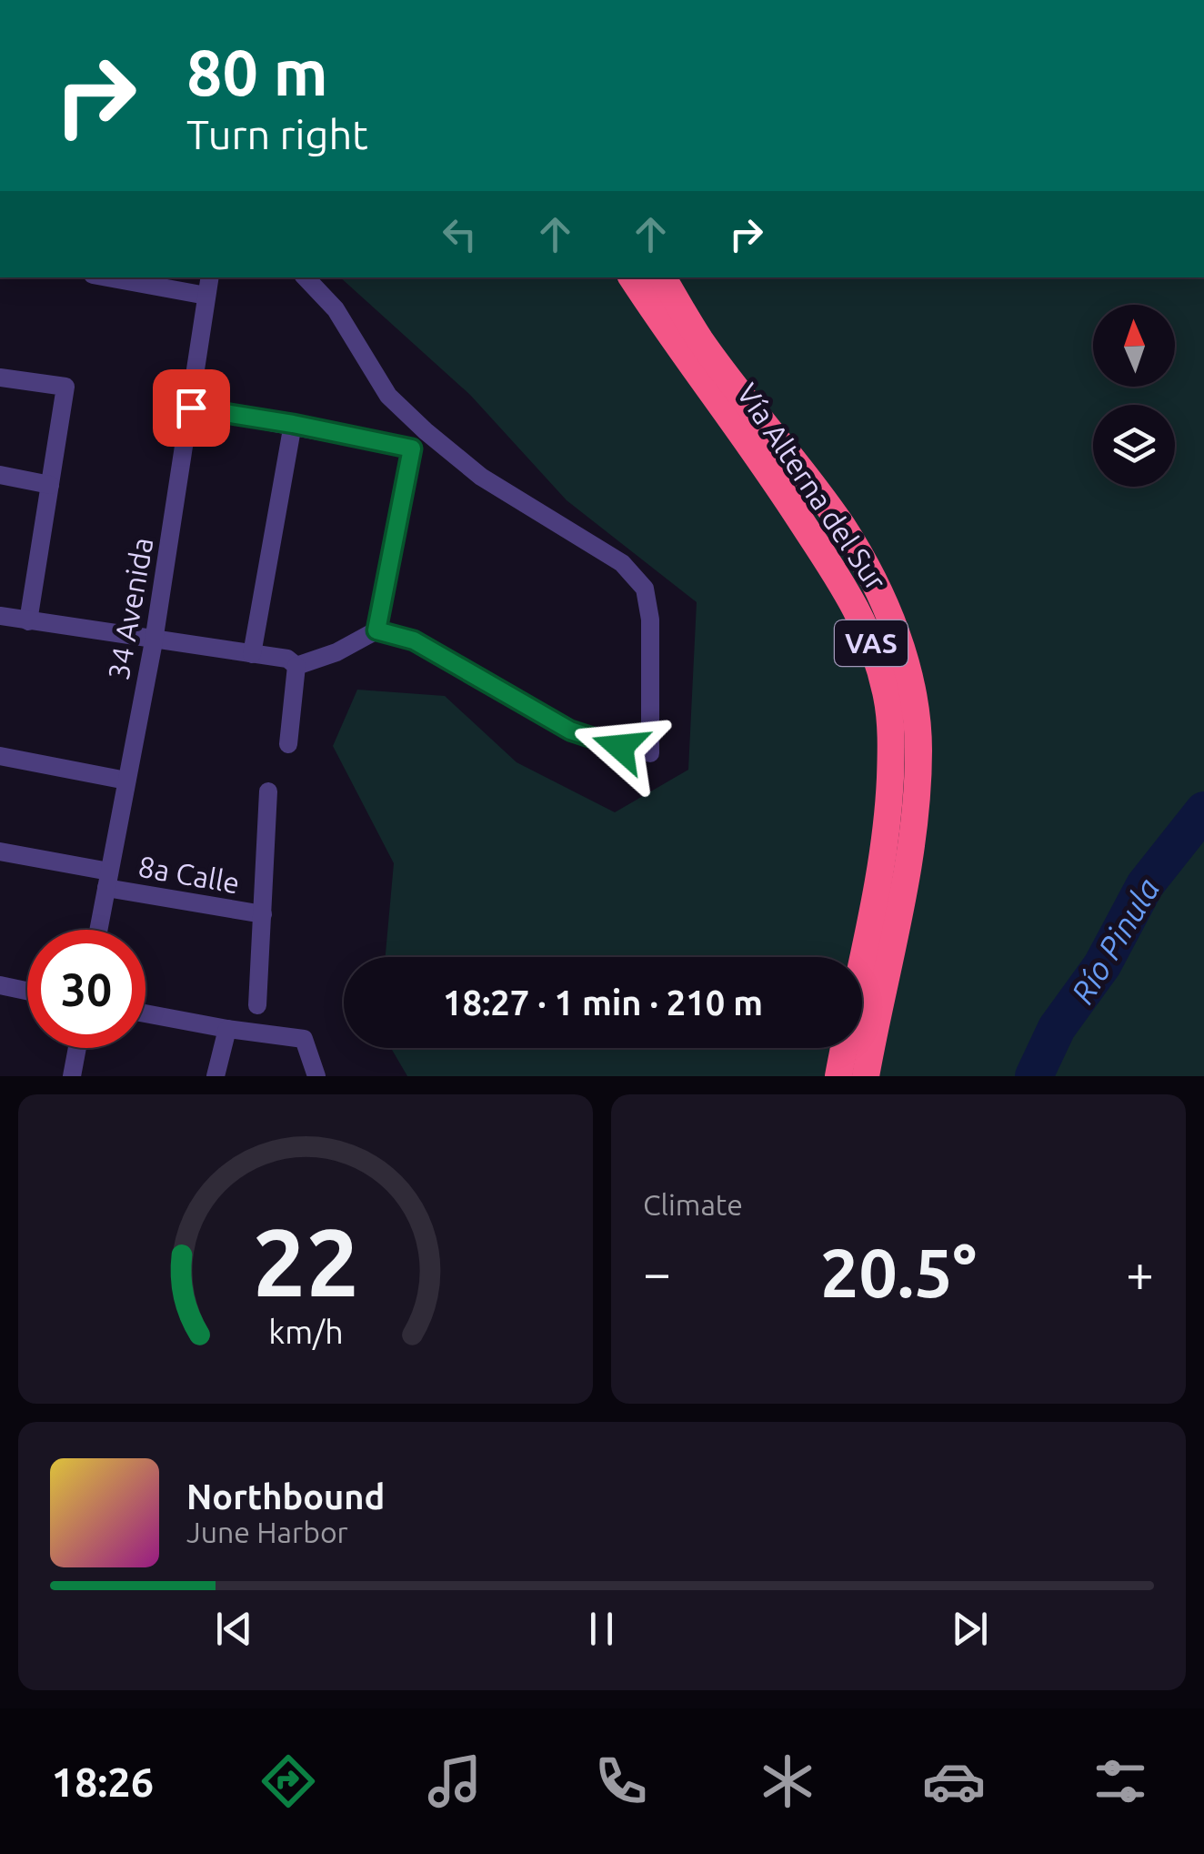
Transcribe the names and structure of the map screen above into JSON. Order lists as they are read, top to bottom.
{
  "streets": {
    "highway": ["Vía Alterna del Sur", "VAS"],
    "street": ["34 Avenida", "8a Calle"]
  },
  "crossings": [
    ["34 Avenida", "8a Calle"]
  ],
  "water": ["Río Pinula"],
  "north": "top",
  "page": {
    "turn": ["80 m", "Turn right"],
    "limit": "30",
    "trip": "18:27 · 1 min · 210 m",
    "tile": "Climate",
    "heat": ["−", "20.5°", "+"],
    "song": ["Northbound", "June Harbor"],
    "tabs": "18:26",
    "gauge": ["22", "km/h"]
  }
}
